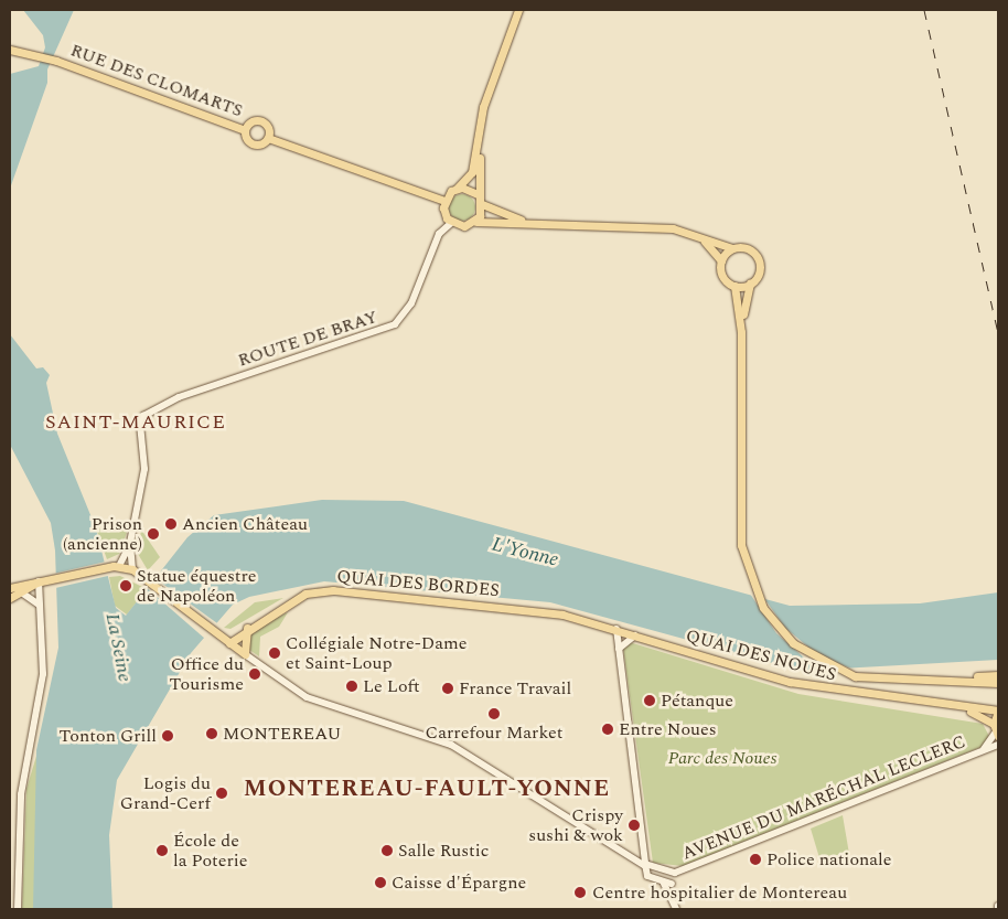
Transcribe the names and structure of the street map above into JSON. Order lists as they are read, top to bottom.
{
  "streets": {
    "main road": [
      "RUE DES CLOMARTS",
      "ROUTE DE BRAY",
      "QUAI DES BORDES",
      "QUAI DES NOUES",
      "AVENUE DU MARÉCHAL LECLERC"
    ]
  },
  "crossings": [
    ["QUAI DES BORDES", "QUAI DES NOUES"]
  ],
  "districts": ["SAINT-MAURICE", "MONTEREAU-FAULT-YONNE"],
  "water": ["L'Yonne", "La Seine"],
  "parks": ["Parc des Noues"],
  "places": [
    "Ancien Château",
    "Prison (ancienne)",
    "Statue équestre de Napoléon",
    "Collégiale Notre-Dame et Saint-Loup",
    "Office du Tourisme",
    "Le Loft",
    "France Travail",
    "Pétanque",
    "Carrefour Market",
    "Entre Noues",
    "MONTEREAU",
    "Tonton Grill",
    "Logis du Grand-Cerf",
    "Crispy sushi & wok",
    "École de la Poterie",
    "Salle Rustic",
    "Police nationale",
    "Caisse d'Épargne",
    "Centre hospitalier de Montereau"
  ]
}
